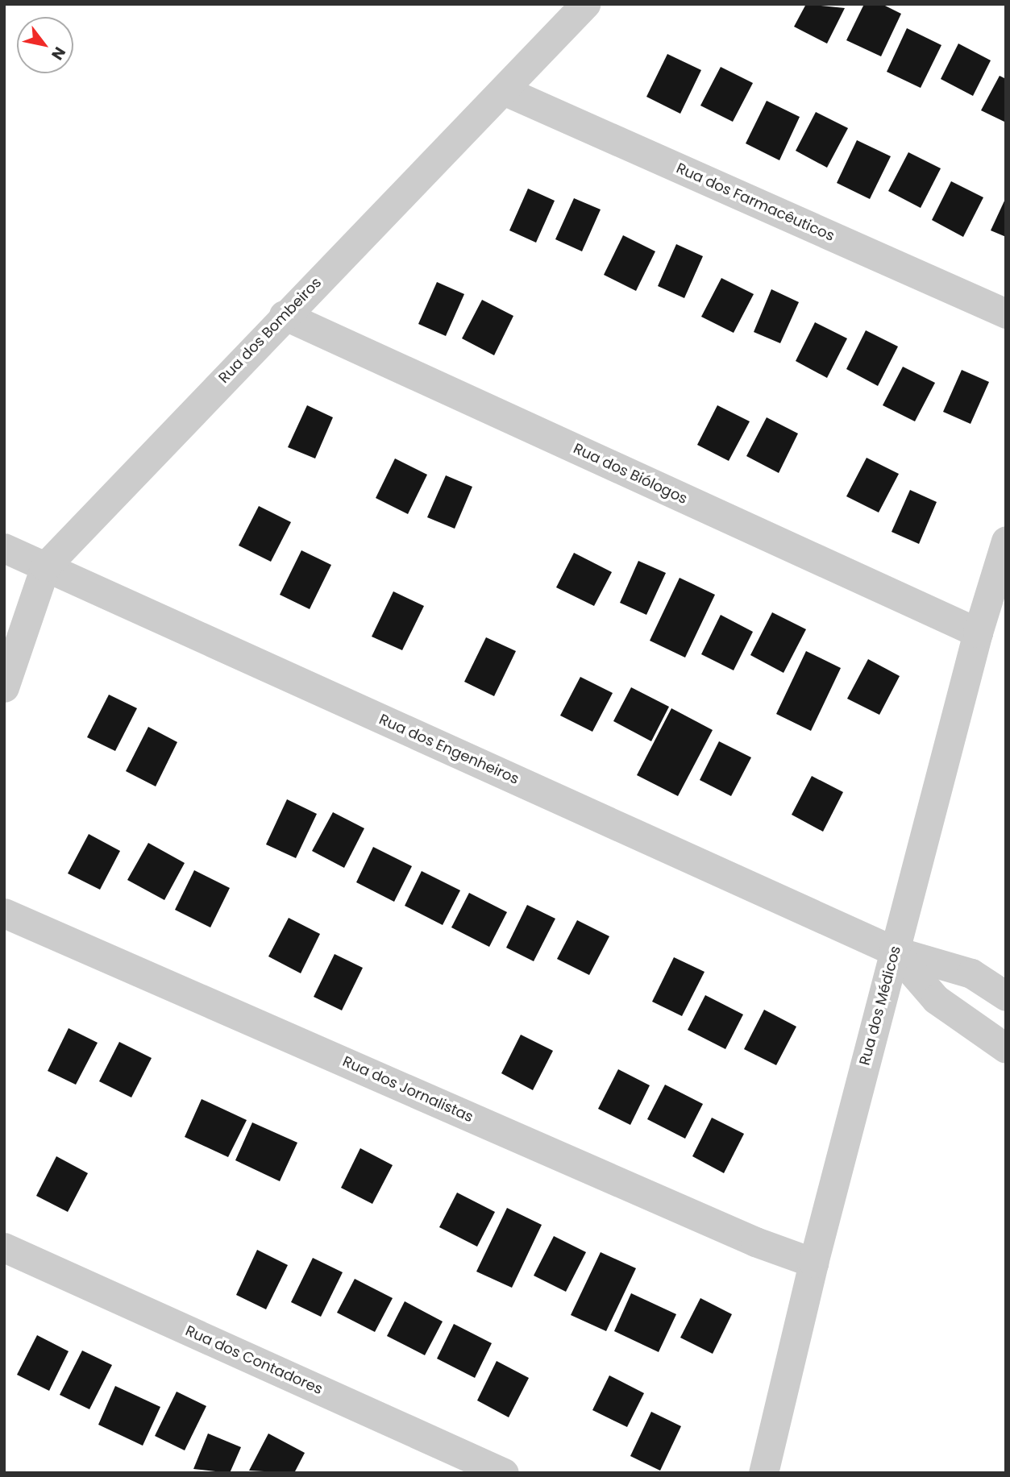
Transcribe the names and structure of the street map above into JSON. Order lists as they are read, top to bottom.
{
  "streets": {
    "street": [
      "Rua dos Farmacêuticos",
      "Rua dos Bombeiros",
      "Rua dos Biólogos",
      "Rua dos Engenheiros",
      "Rua dos Médicos",
      "Rua dos Jornalistas",
      "Rua dos Contadores"
    ]
  },
  "crossings": [
    ["Rua dos Farmacêuticos", "Rua dos Bombeiros"],
    ["Rua dos Bombeiros", "Rua dos Biólogos"],
    ["Rua dos Bombeiros", "Rua dos Engenheiros"],
    ["Rua dos Biólogos", "Rua dos Médicos"],
    ["Rua dos Engenheiros", "Rua dos Médicos"],
    ["Rua dos Médicos", "Rua dos Jornalistas"]
  ],
  "north": "bottom right"
}
